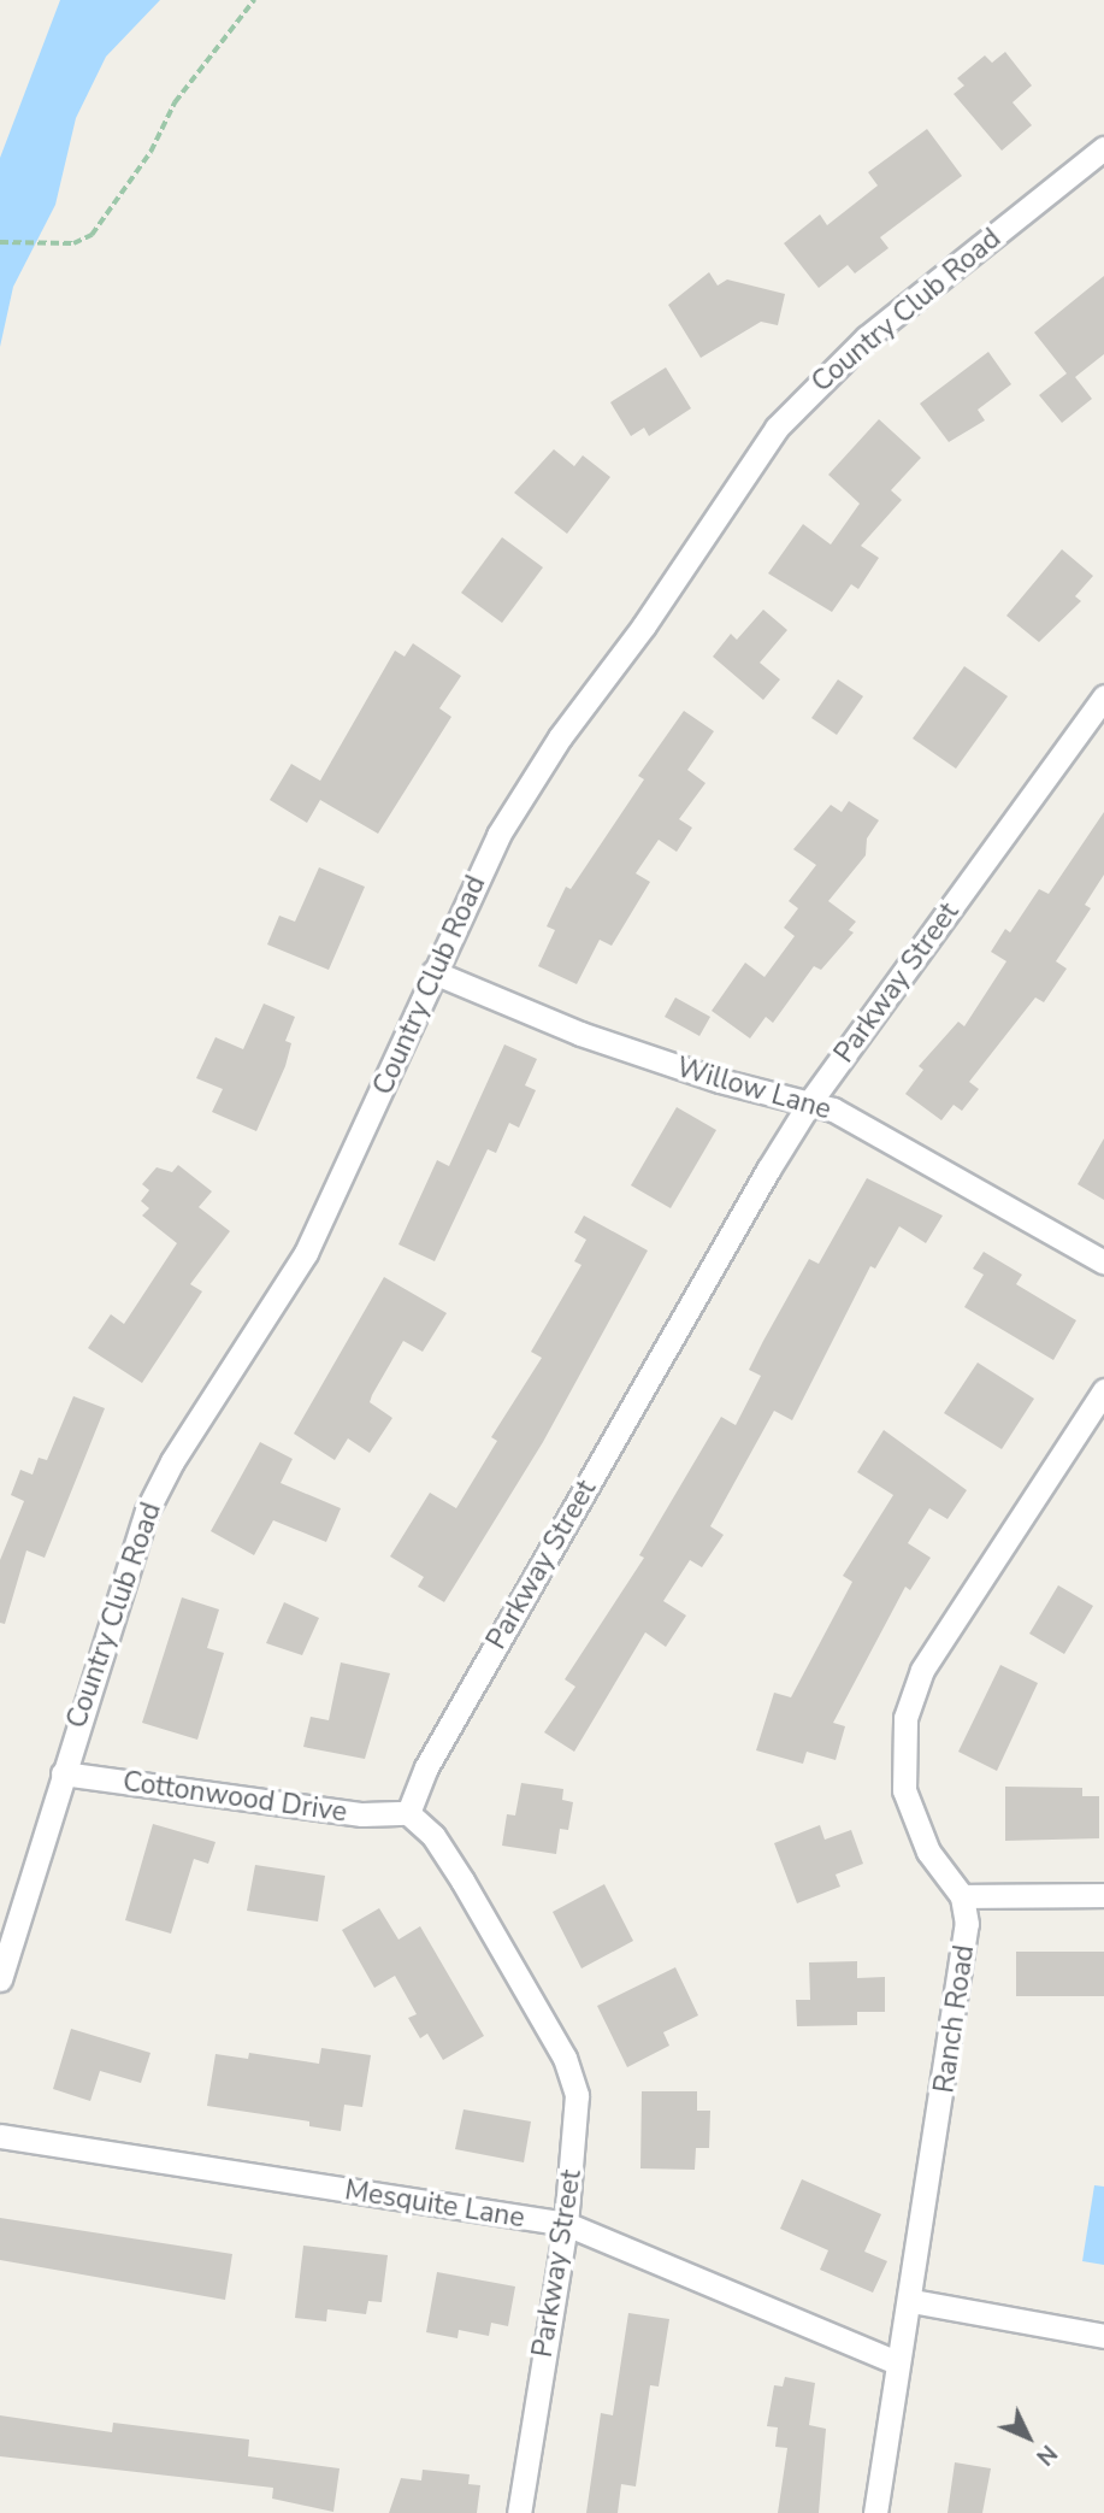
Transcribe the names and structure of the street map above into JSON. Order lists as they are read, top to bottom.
{
  "streets": {
    "street": [
      "Country Club Road",
      "Parkway Street",
      "Willow Lane",
      "Cottonwood Drive",
      "Ranch Road",
      "Mesquite Lane"
    ]
  },
  "crossings": [
    ["Country Club Road", "Willow Lane"],
    ["Country Club Road", "Cottonwood Drive"],
    ["Parkway Street", "Willow Lane"],
    ["Parkway Street", "Cottonwood Drive"],
    ["Parkway Street", "Mesquite Lane"],
    ["Ranch Road", "Mesquite Lane"]
  ],
  "north": "bottom right"
}
